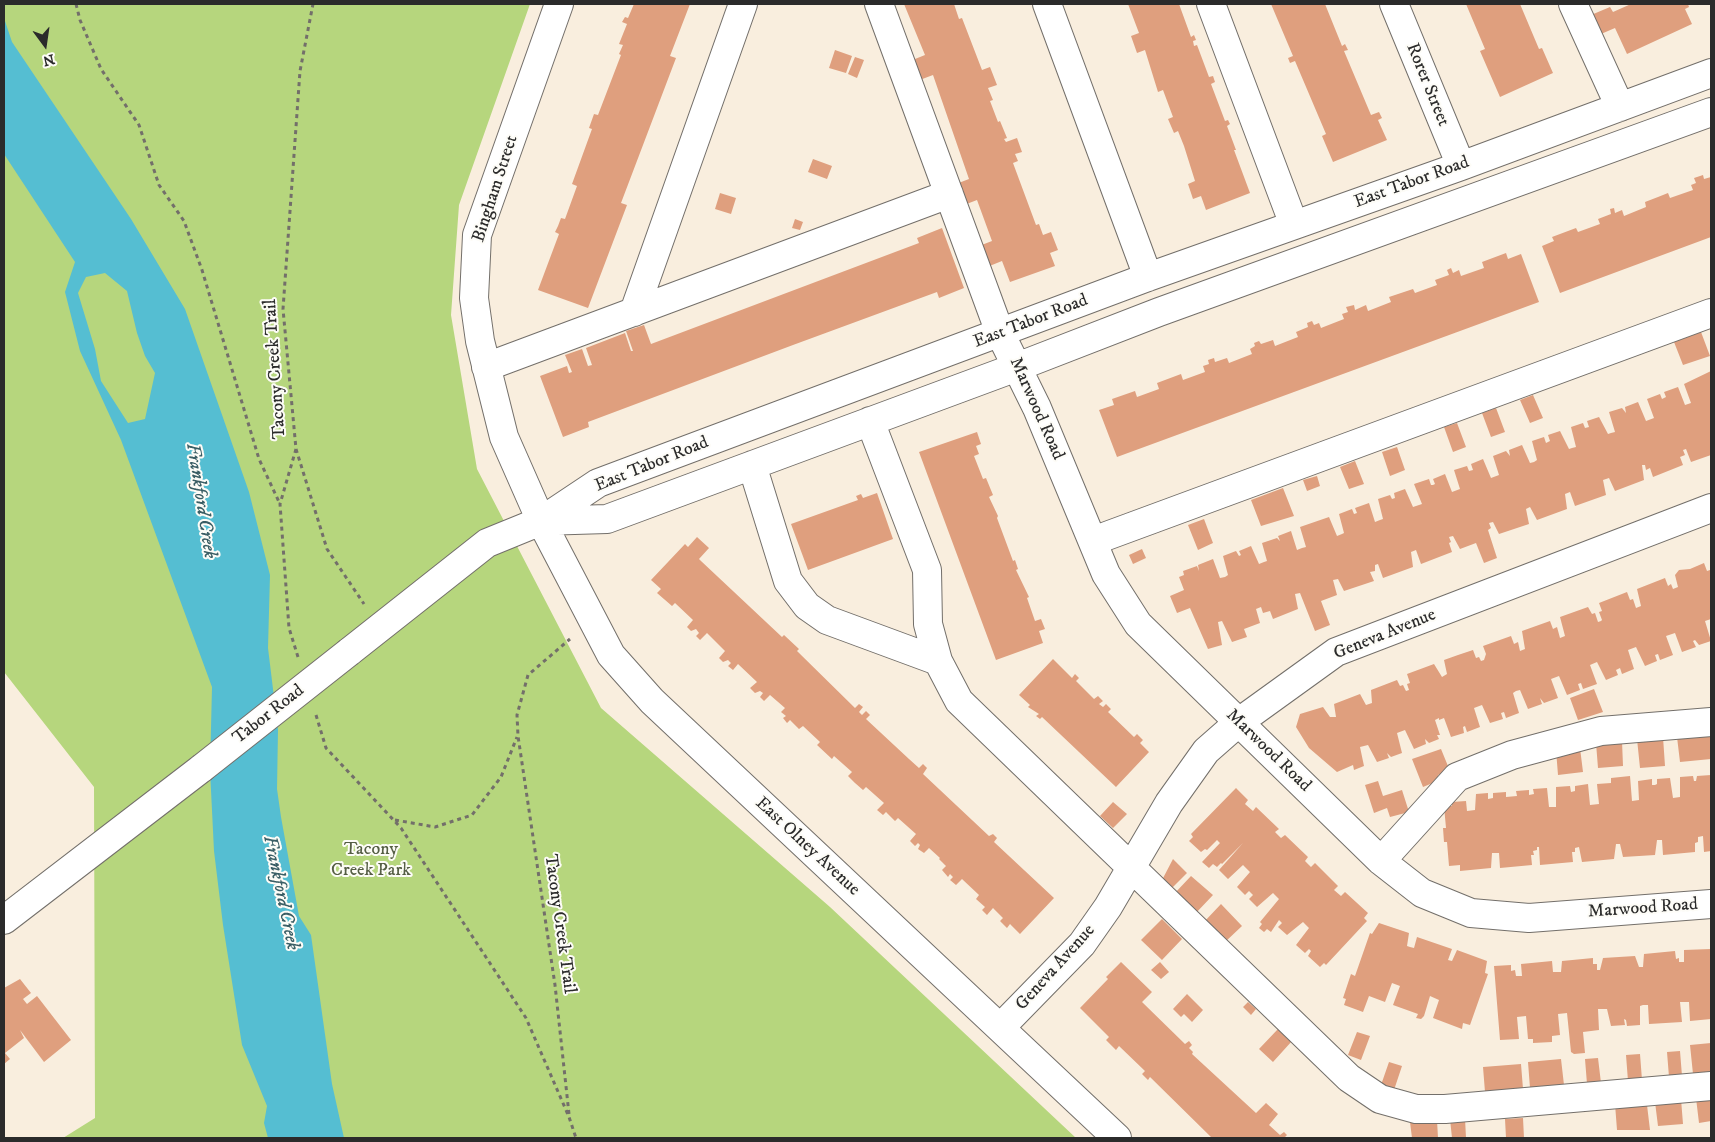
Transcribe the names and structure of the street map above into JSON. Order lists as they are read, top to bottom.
{
  "streets": {
    "street": [
      "Rorer Street",
      "East Tabor Road",
      "Bingham Street",
      "Marwood Road",
      "Geneva Avenue",
      "Tabor Road",
      "East Olney Avenue"
    ],
    "path": ["Tacony Creek Trail"]
  },
  "crossings": [
    ["Rorer Street", "East Tabor Road"],
    ["East Tabor Road", "Bingham Street"],
    ["East Tabor Road", "Marwood Road"],
    ["East Tabor Road", "Tabor Road"],
    ["East Tabor Road", "East Olney Avenue"],
    ["Bingham Street", "Tabor Road"],
    ["Bingham Street", "East Olney Avenue"],
    ["Tacony Creek Trail", "East Olney Avenue"],
    ["Marwood Road", "Geneva Avenue"],
    ["Geneva Avenue", "East Olney Avenue"],
    ["Tabor Road", "East Olney Avenue"]
  ],
  "water": ["Frankford Creek"],
  "parks": ["Tacony Creek Park"],
  "north": "bottom"
}
